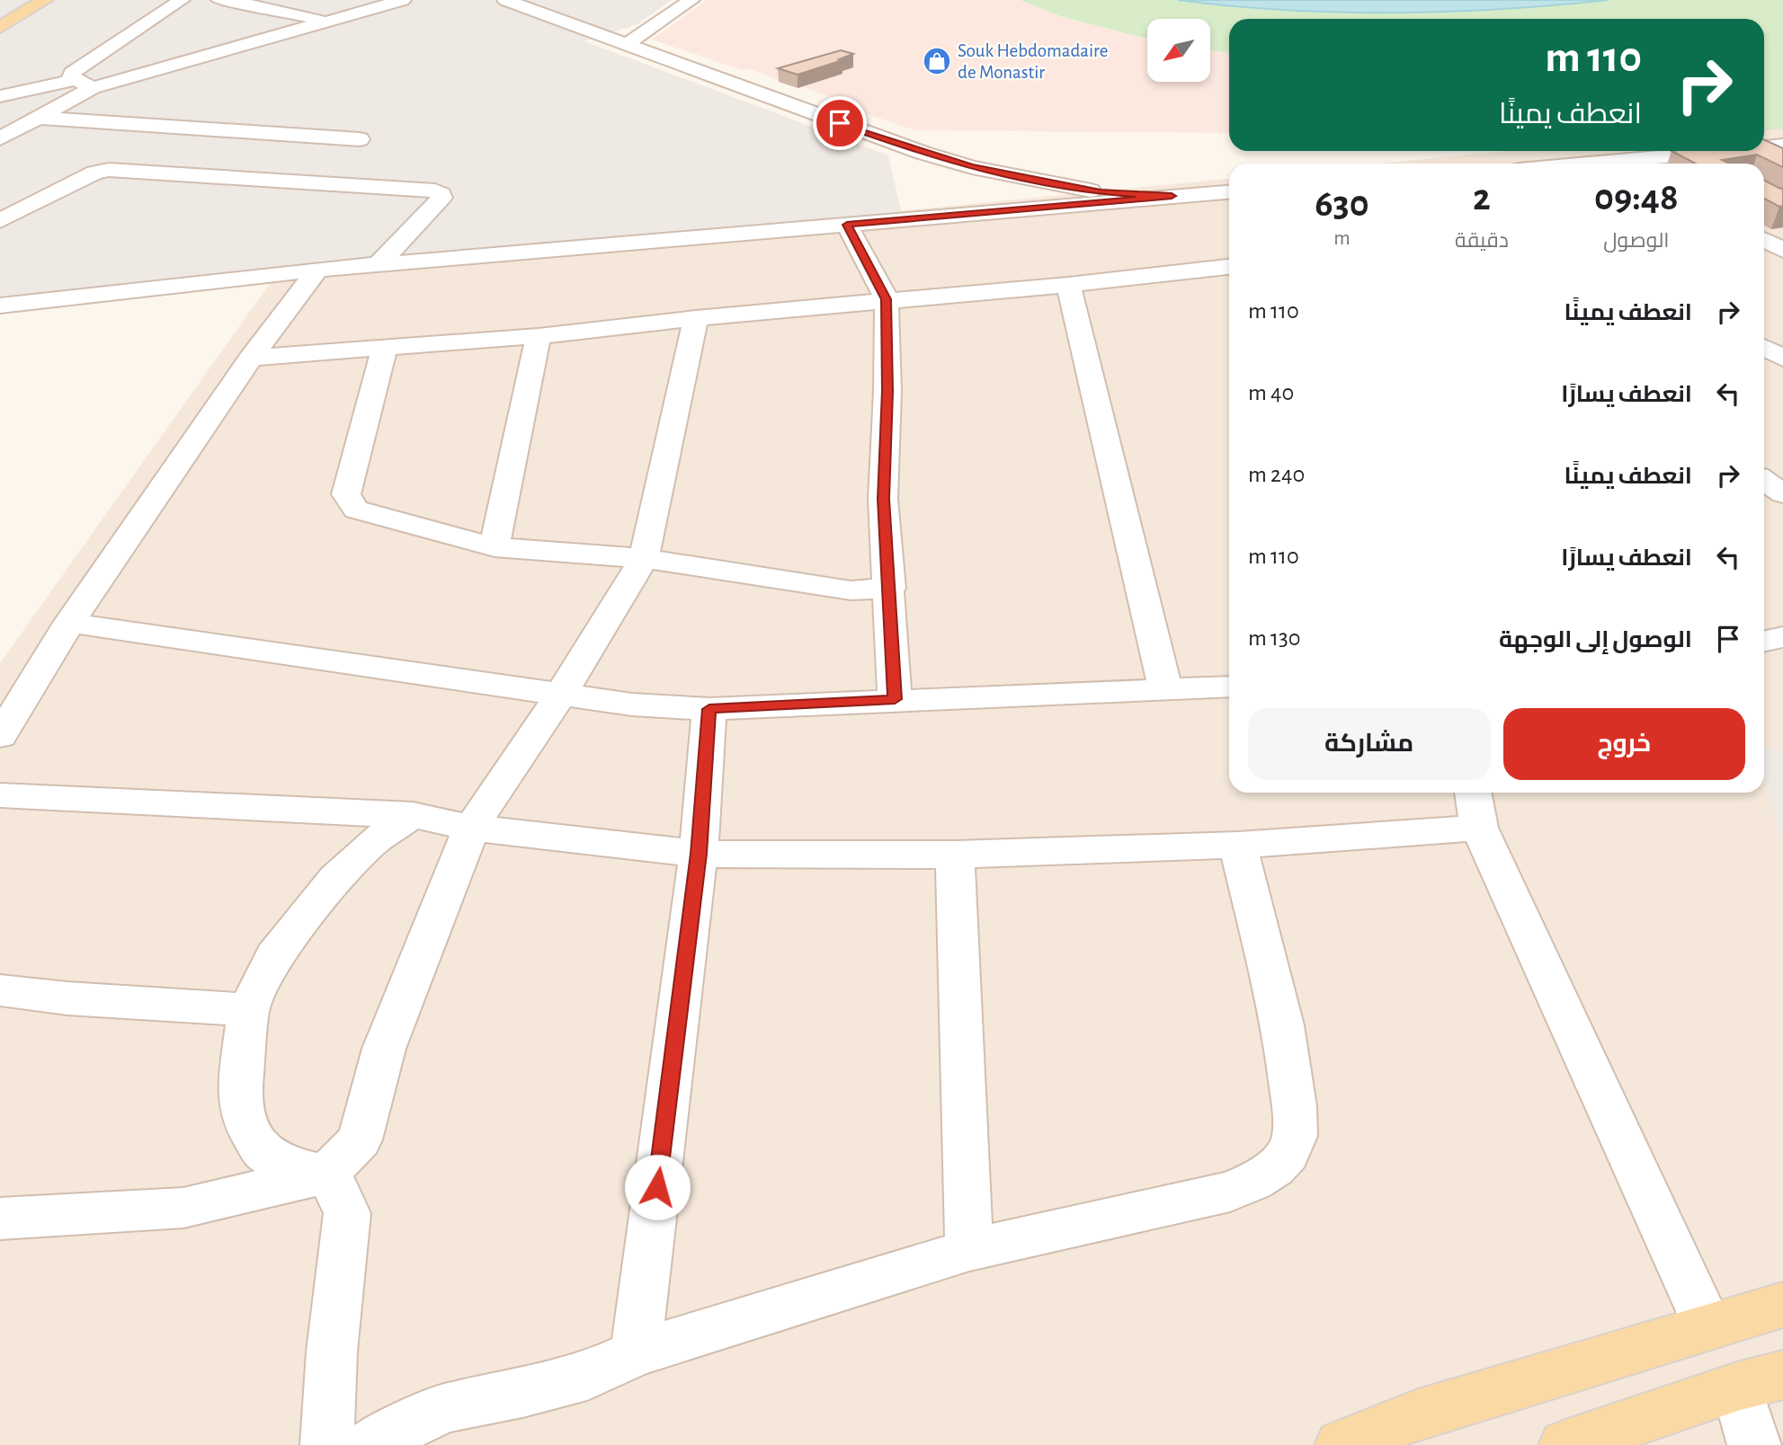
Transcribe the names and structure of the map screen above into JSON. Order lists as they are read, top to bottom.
{
  "places": {
    "shop": ["Souk Hebdomadaire de Monastir"]
  },
  "north": "bottom left",
  "page": {
    "turn": ["110 m", "انعطف يمينًا"],
    "eta": [
      "09:48",
      "الوصول",
      "2",
      "دقيقة",
      "630",
      "m"
    ],
    "list": [
      {
        "name": "انعطف يمينًا",
        "value": "110 m"
      },
      {
        "name": "انعطف يسارًا",
        "value": "40 m"
      },
      {
        "name": "انعطف يمينًا",
        "value": "240 m"
      },
      {
        "name": "انعطف يسارًا",
        "value": "110 m"
      },
      {
        "name": "الوصول إلى الوجهة",
        "value": "130 m"
      }
    ],
    "buttons": ["خروج", "مشاركة"]
  }
}
